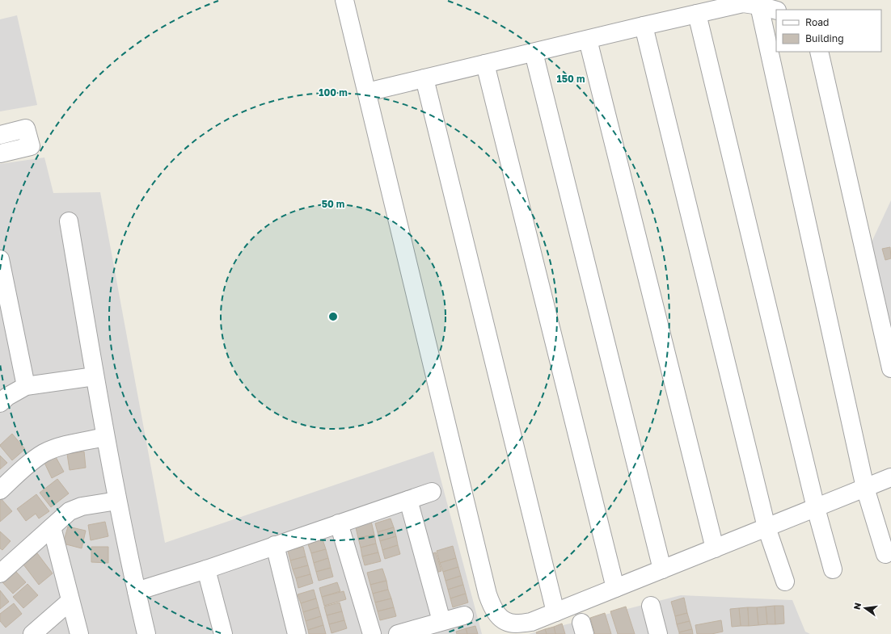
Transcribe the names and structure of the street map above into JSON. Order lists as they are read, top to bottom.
{
  "legend": ["Road", "Building"],
  "north": "left",
  "rings": ["150 m", "100 m", "50 m"]
}
